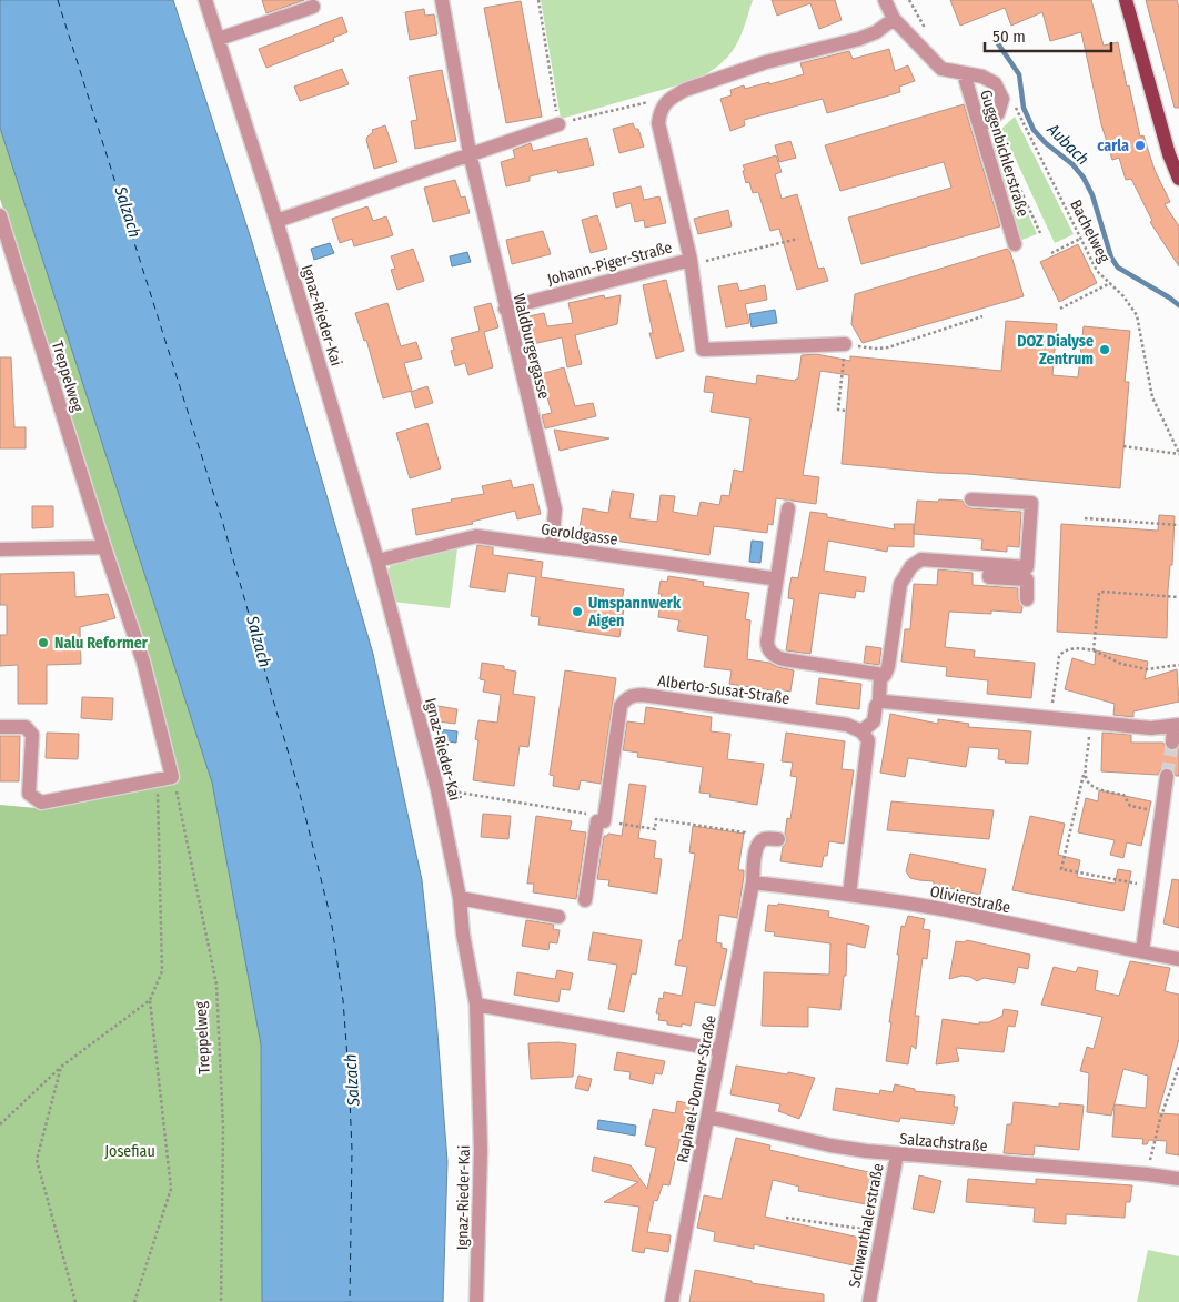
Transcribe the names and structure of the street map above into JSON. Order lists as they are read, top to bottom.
{
  "streets": {
    "street": [
      "Guggenbichlerstraße",
      "Johann-Piger-Straße",
      "Ignaz-Rieder-Kai",
      "Waldburgergasse",
      "Treppelweg",
      "Geroldgasse",
      "Alberto-Susat-Straße",
      "Olivierstraße",
      "Raphael-Donner-Straße",
      "Salzachstraße",
      "Schwanthalerstraße"
    ],
    "path": ["Bachelweg"]
  },
  "crossings": [
    ["Johann-Piger-Straße", "Waldburgergasse"],
    ["Ignaz-Rieder-Kai", "Geroldgasse"],
    ["Waldburgergasse", "Geroldgasse"],
    ["Olivierstraße", "Raphael-Donner-Straße"],
    ["Raphael-Donner-Straße", "Salzachstraße"],
    ["Salzachstraße", "Schwanthalerstraße"]
  ],
  "water": ["Aubach", "Salzach"],
  "parks": ["Josefiau"],
  "places": [
    "carla",
    "DOZ Dialyse Zentrum",
    "Umspannwerk Aigen",
    "Nalu Reformer"
  ],
  "scale_bar": "50 m"
}
